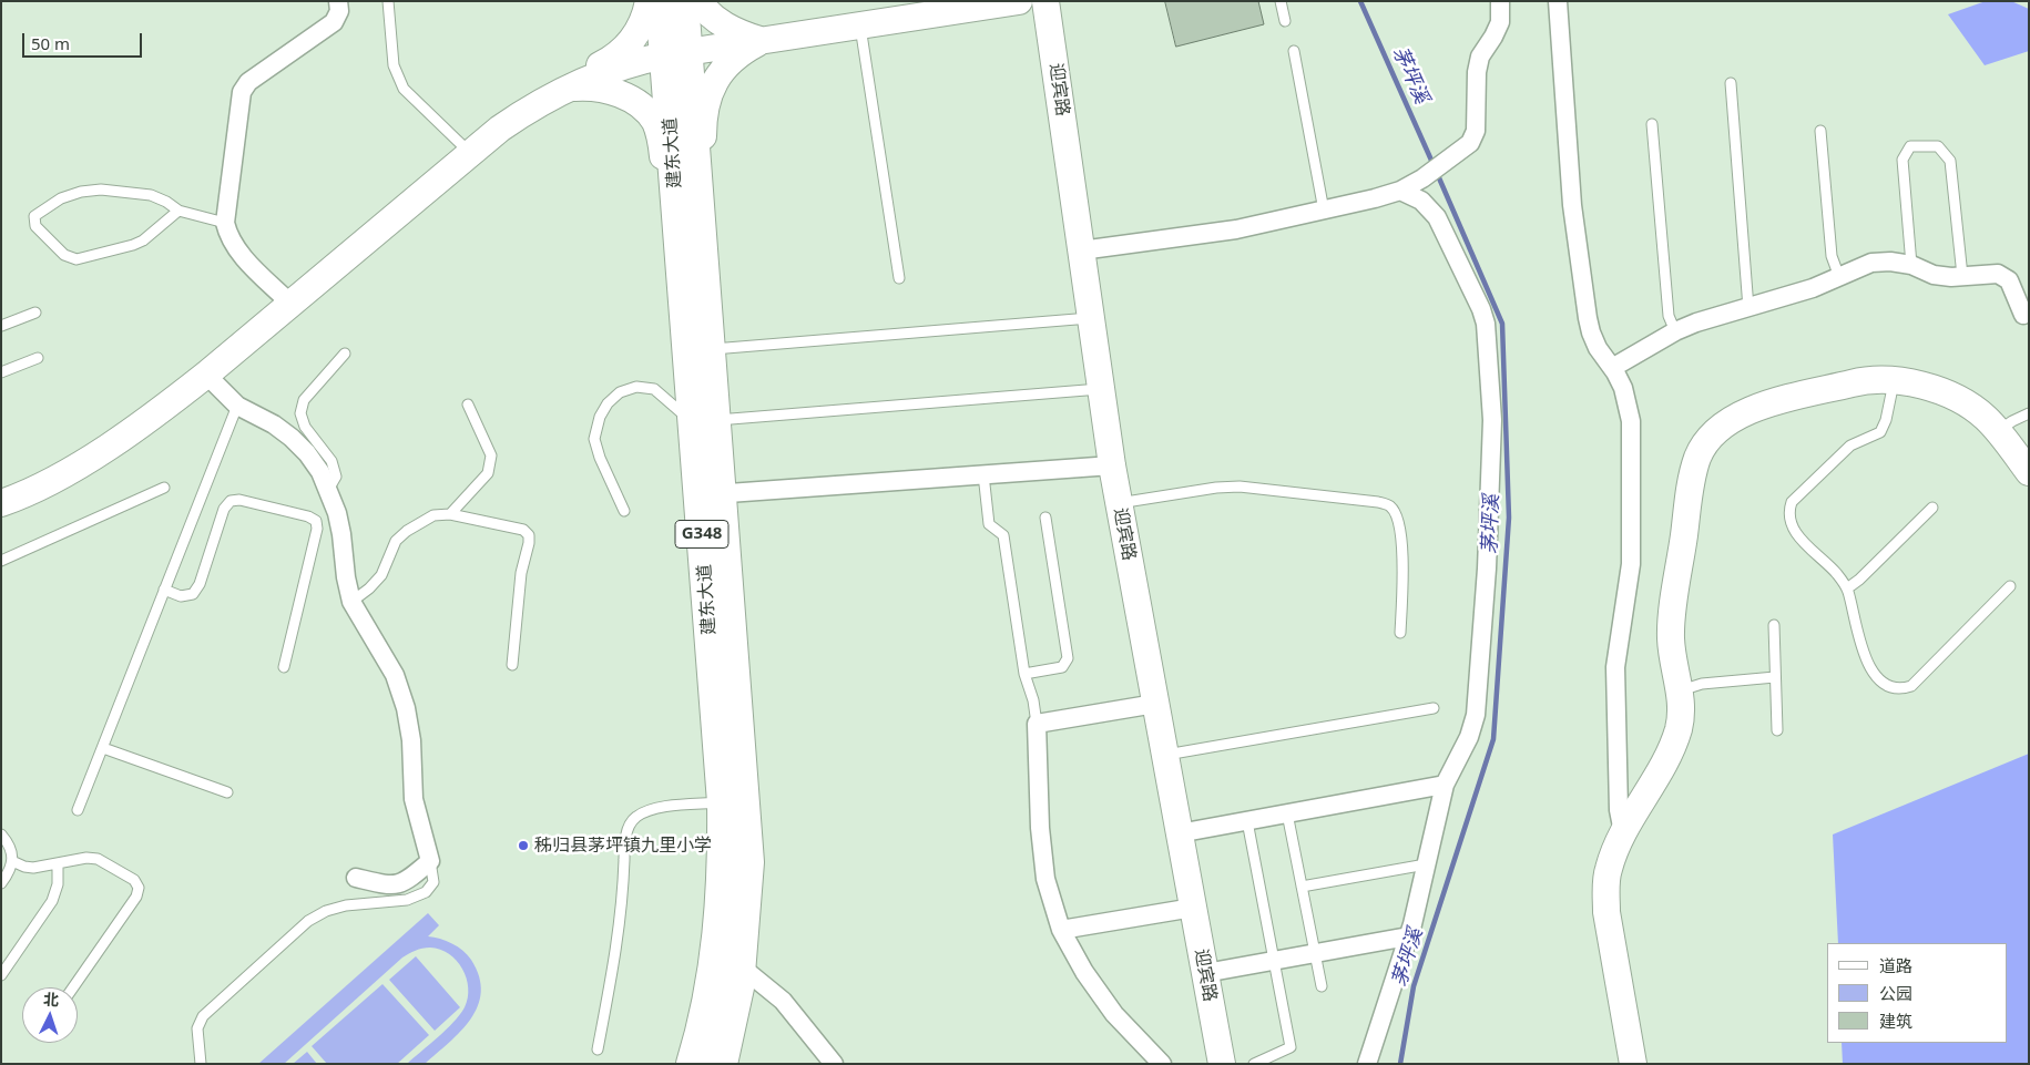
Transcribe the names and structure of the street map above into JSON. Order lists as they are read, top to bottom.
{
  "streets": {
    "highway": ["建东大道", "G348"],
    "main road": ["迎宾路"]
  },
  "water": ["茅坪溪"],
  "places": ["秭归县茅坪镇九里小学"],
  "legend": ["道路", "公园", "建筑"],
  "scale_bar": "50 m",
  "north": "top"
}
